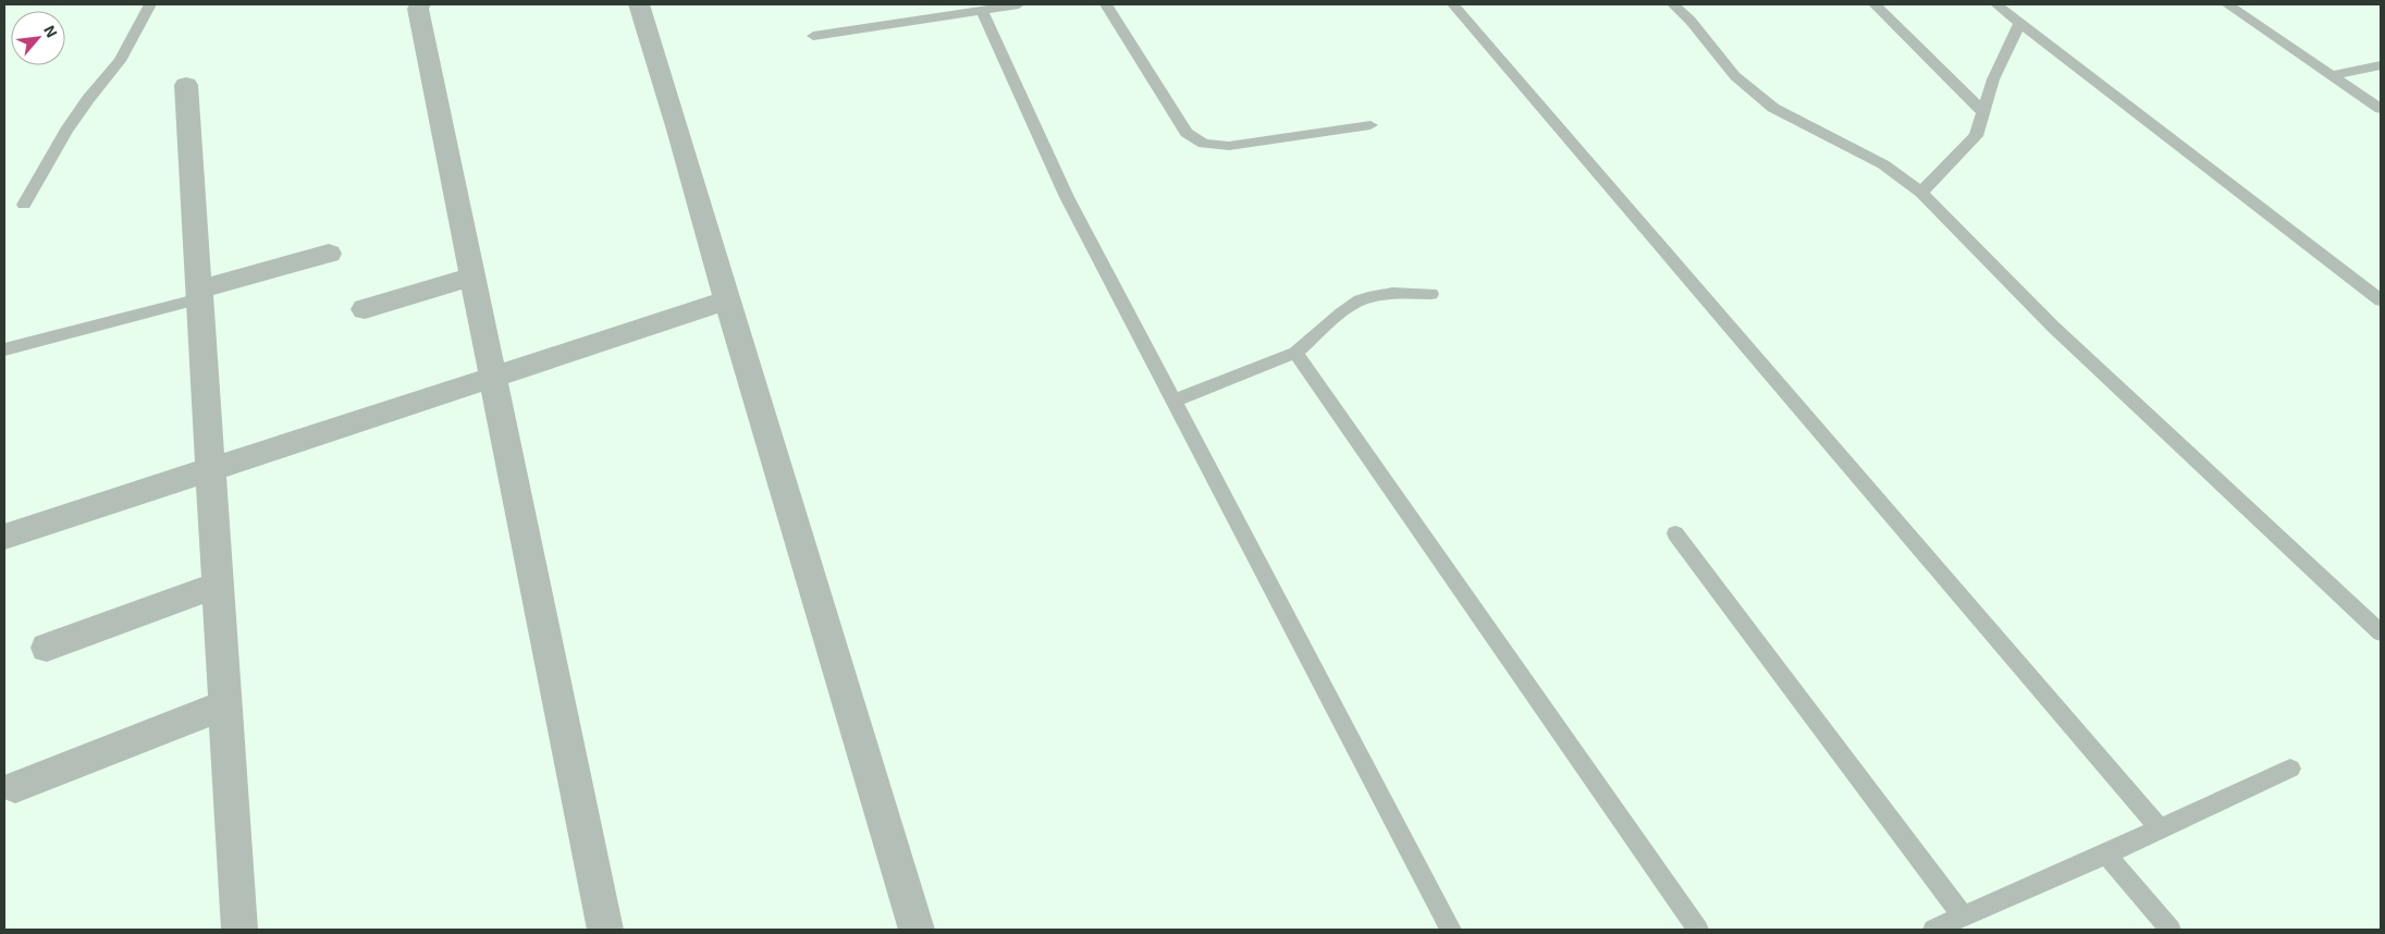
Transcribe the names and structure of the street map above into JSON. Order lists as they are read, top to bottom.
{
  "north": "top right"
}
